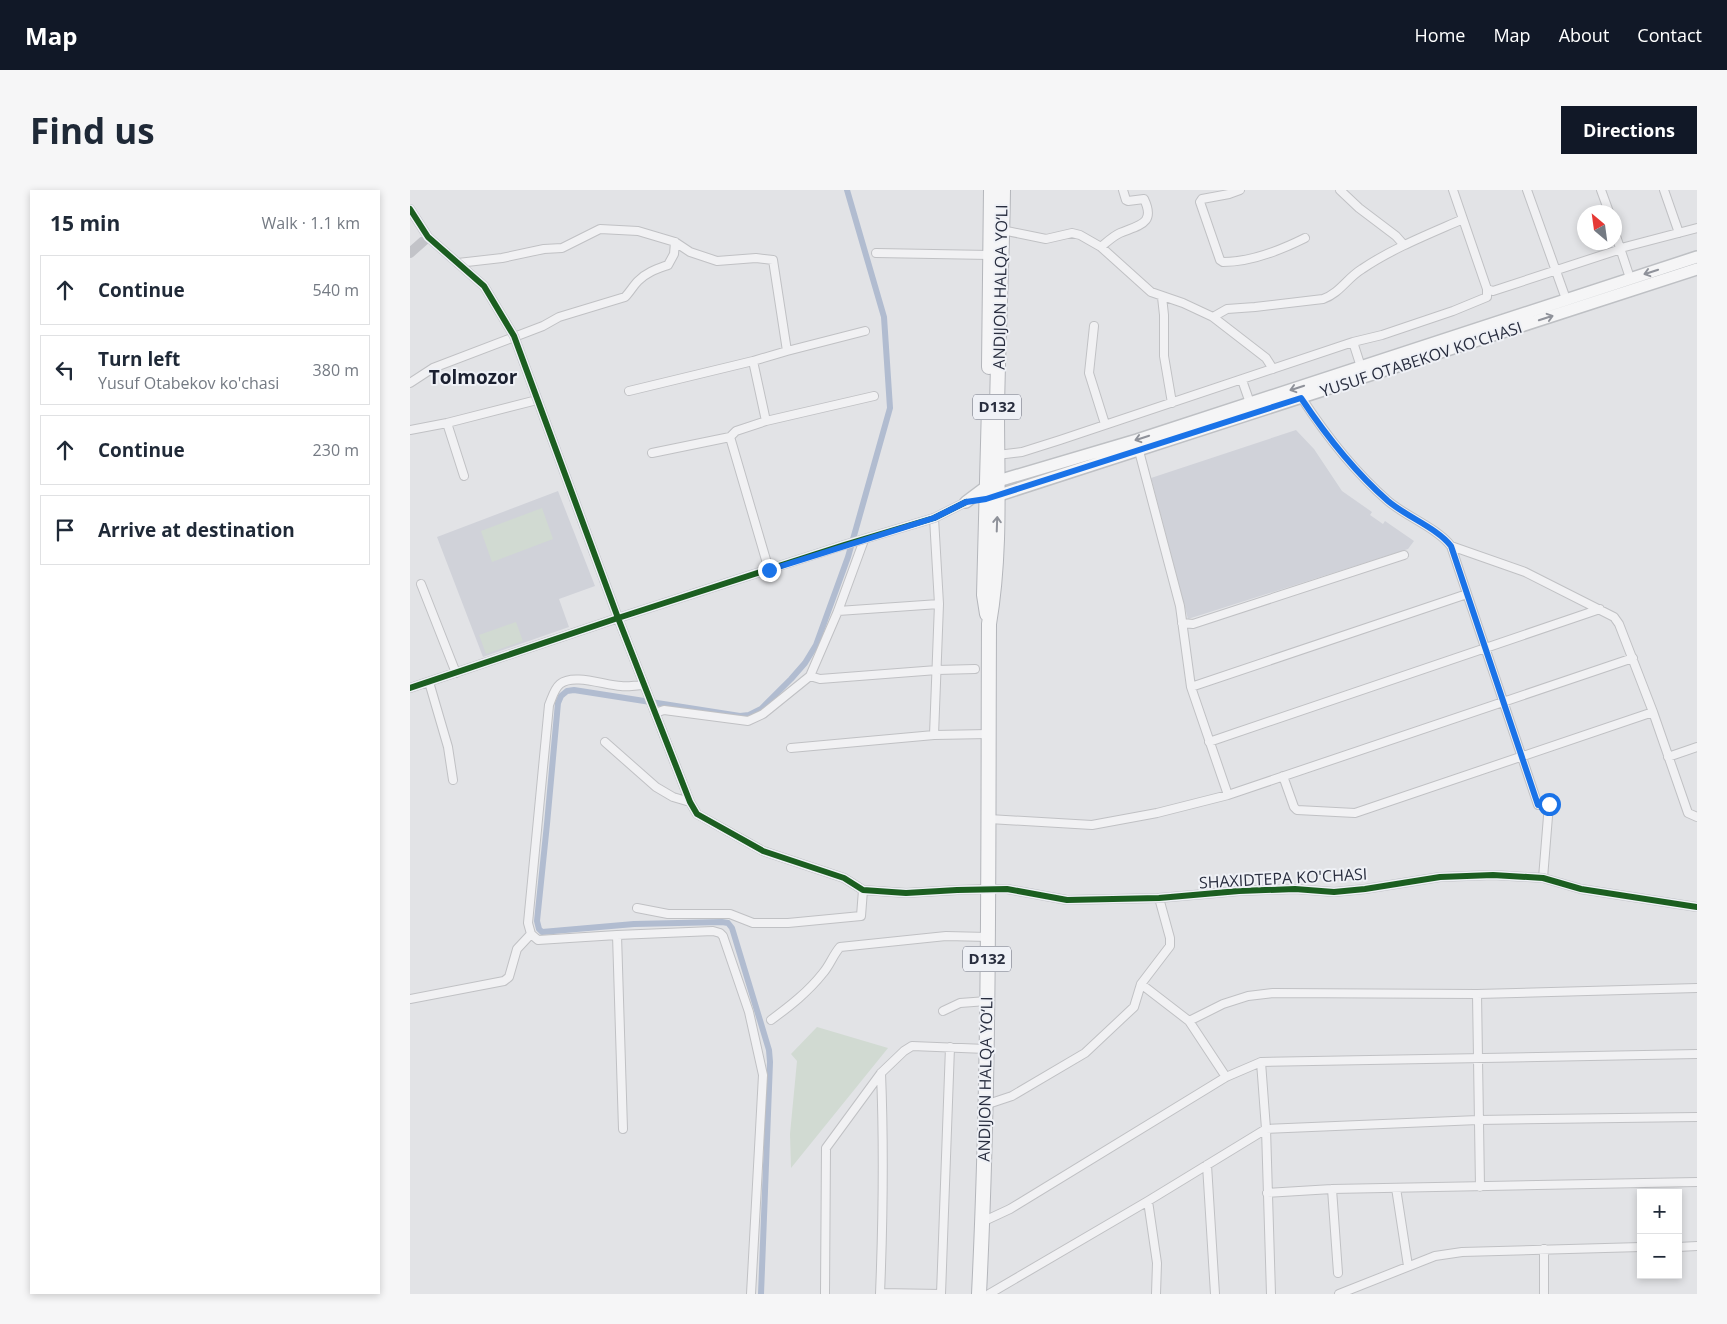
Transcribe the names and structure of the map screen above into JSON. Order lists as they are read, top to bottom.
{
  "streets": {
    "highway": ["ANDIJON HALQA YO‘LI", "D132"],
    "main road": ["YUSUF OTABEKOV KO'CHASI"],
    "street": ["SHAXIDTEPA KO'CHASI"]
  },
  "crossings": [
    ["ANDIJON HALQA YO‘LI", "YUSUF OTABEKOV KO'CHASI"],
    ["ANDIJON HALQA YO‘LI", "SHAXIDTEPA KO'CHASI"]
  ],
  "districts": ["Tolmozor"],
  "north": "top left",
  "page": {
    "header": "Map",
    "nav": [
      "Home",
      "Map",
      "About",
      "Contact"
    ],
    "buttons": "Directions",
    "title": "Find us",
    "heading": ["15 min", "Walk · 1.1 km"],
    "list": [
      ["Continue", "540 m"],
      ["Turn left", "Yusuf Otabekov ko'chasi", "380 m"],
      ["Continue", "230 m"],
      "Arrive at destination"
    ],
    "map_buttons": ["+", "−"]
  }
}
